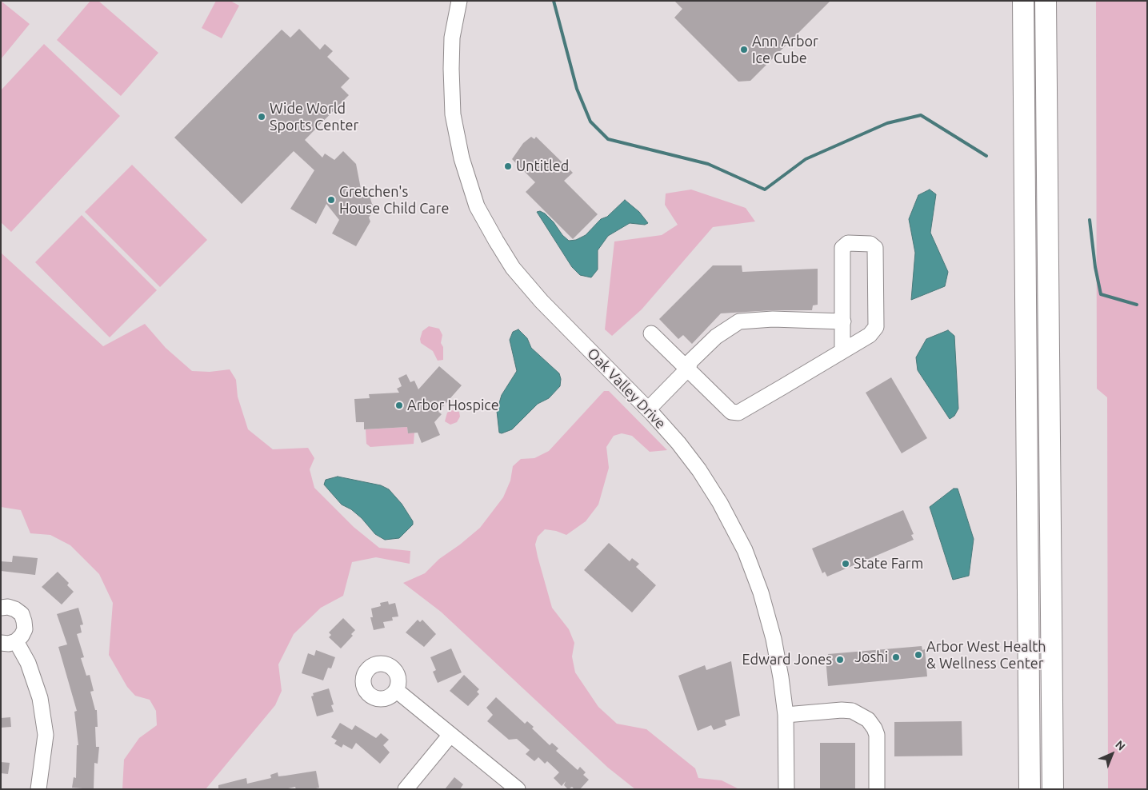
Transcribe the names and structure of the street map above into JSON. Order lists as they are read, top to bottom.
{
  "streets": {
    "street": ["Oak Valley Drive"]
  },
  "places": [
    "Ann Arbor Ice Cube",
    "Wide World Sports Center",
    "Untitled",
    "Gretchen's House Child Care",
    "Arbor Hospice",
    "State Farm",
    "Arbor West Health & Wellness Center",
    "Joshi",
    "Edward Jones"
  ],
  "north": "top right"
}
